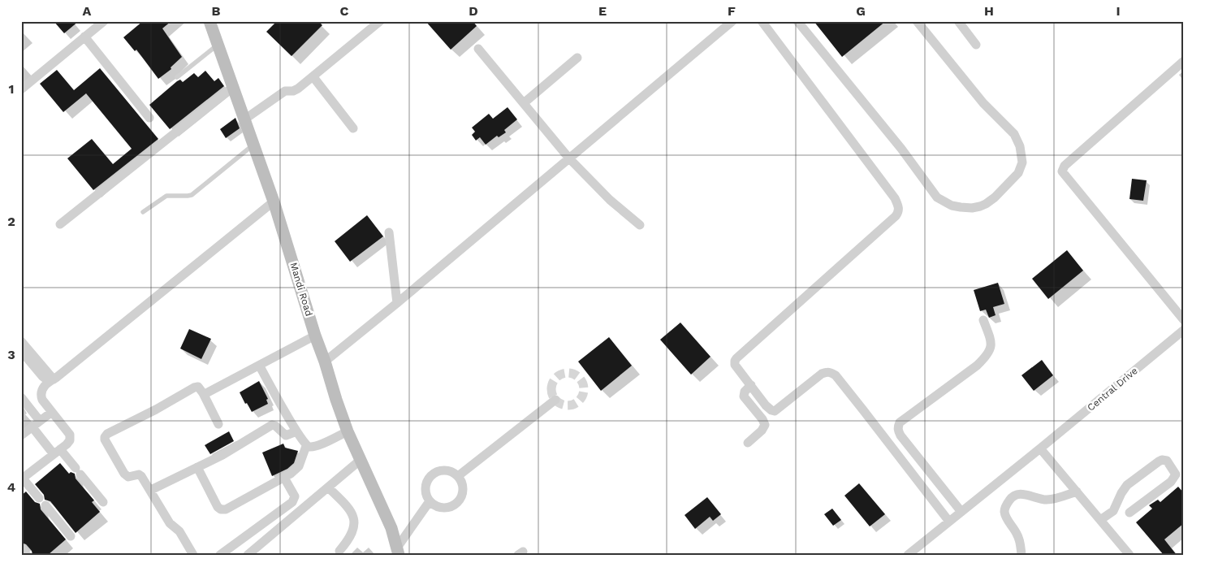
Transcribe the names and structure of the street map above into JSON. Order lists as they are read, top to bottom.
{
  "streets": {
    "street": ["Mandi Road", "Central Drive"]
  },
  "grid": {
    "columns": [
      "A",
      "B",
      "C",
      "D",
      "E",
      "F",
      "G",
      "H",
      "I"
    ],
    "rows": [
      "1",
      "2",
      "3",
      "4"
    ]
  }
}
